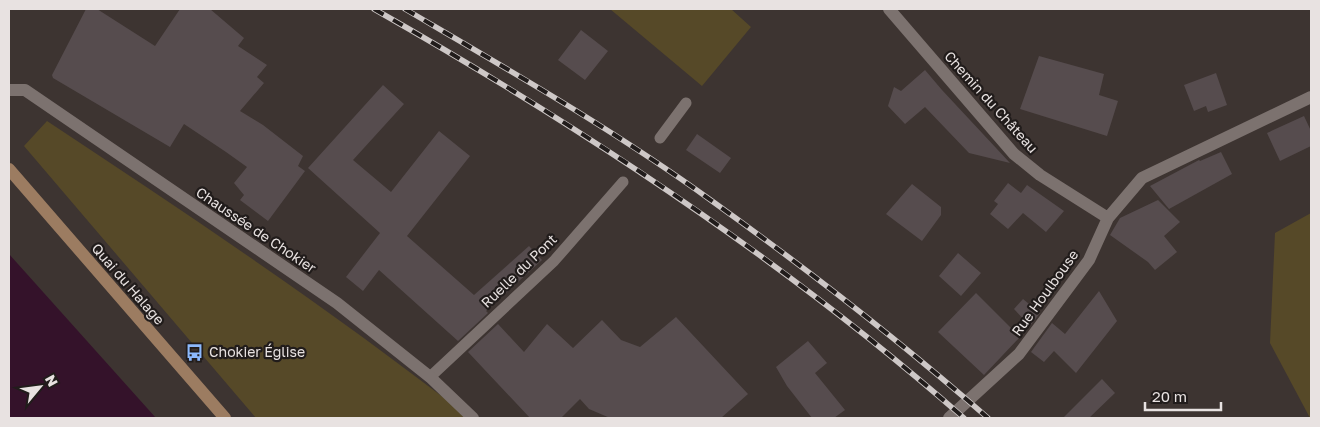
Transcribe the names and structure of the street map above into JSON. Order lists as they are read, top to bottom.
{
  "streets": {
    "main road": ["Quai du Halage"],
    "street": ["Chemin du Château", "Chaussée de Chokier", "Rue Houlbouse"],
    "lane": ["Ruelle du Pont"]
  },
  "crossings": [
    ["Chemin du Château", "Rue Houlbouse"],
    ["Chaussée de Chokier", "Ruelle du Pont"]
  ],
  "places": {
    "bus stop": ["Chokier Église"]
  },
  "scale_bar": "20 m",
  "north": "top right"
}
